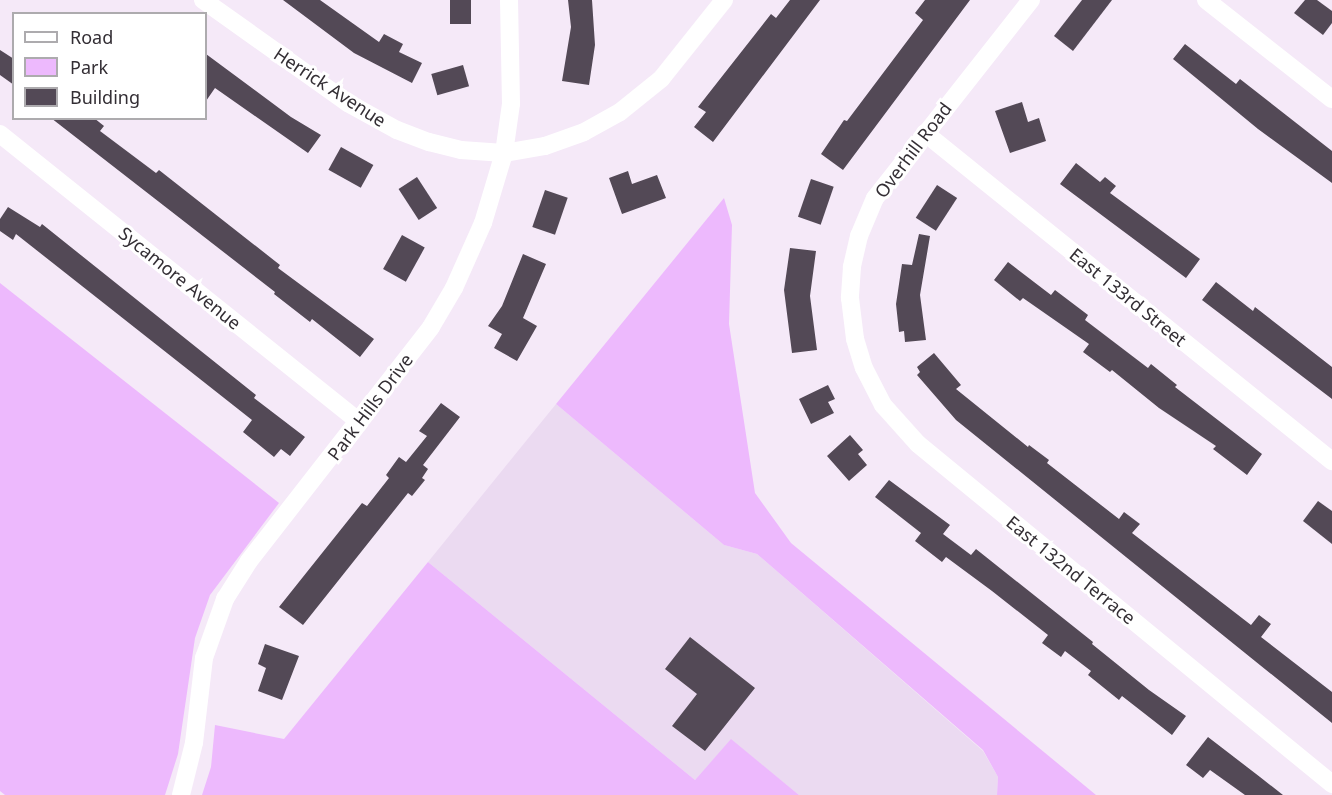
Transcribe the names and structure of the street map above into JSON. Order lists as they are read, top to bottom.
{
  "streets": {
    "street": [
      "Herrick Avenue",
      "Overhill Road",
      "Sycamore Avenue",
      "East 133rd Street",
      "Park Hills Drive",
      "East 132nd Terrace"
    ]
  },
  "crossings": [
    ["Herrick Avenue", "Park Hills Drive"],
    ["Overhill Road", "East 133rd Street"],
    ["Overhill Road", "East 132nd Terrace"],
    ["Sycamore Avenue", "Park Hills Drive"]
  ],
  "legend": ["Road", "Park", "Building"]
}
